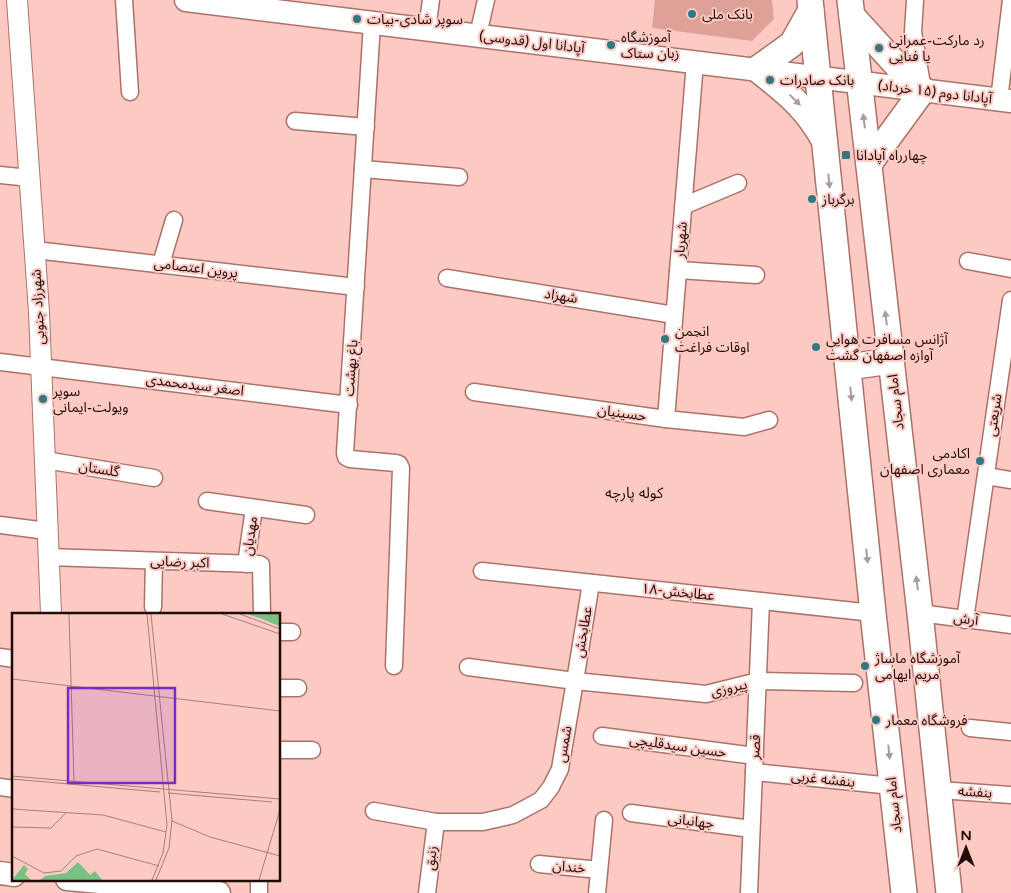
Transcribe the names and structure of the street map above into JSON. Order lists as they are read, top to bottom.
{
  "streets": {
    "main road": ["آپادانا اول (قدوسی)", "آپادانا دوم (۱۵ خرداد)", "امام سجاد"],
    "street": [
      "شهریار",
      "پروین اعتصامی",
      "شهزاد",
      "شهرزاد جنوبی",
      "باغ بهشت",
      "اصغر سیدمحمدی",
      "حسینیان",
      "شریعتی",
      "گلستان",
      "مهدیان",
      "اکبر رضایی",
      "۱۸-عطابخش",
      "آرش",
      "عطابخش",
      "پیروزی",
      "شمس",
      "حسین سیدقلیچی",
      "قصر",
      "بنفشه غربی",
      "بنفشه",
      "جهانبانی",
      "زنبق",
      "خندان"
    ]
  },
  "crossings": [
    ["آپادانا اول (قدوسی)", "شهریار"],
    ["آپادانا اول (قدوسی)", "باغ بهشت"],
    ["آپادانا اول (قدوسی)", "امام سجاد"],
    ["آپادانا دوم (۱۵ خرداد)", "امام سجاد"],
    ["شهریار", "شهزاد"],
    ["شهریار", "حسینیان"],
    ["پروین اعتصامی", "شهرزاد جنوبی"],
    ["پروین اعتصامی", "باغ بهشت"],
    ["شهرزاد جنوبی", "اصغر سیدمحمدی"],
    ["شهرزاد جنوبی", "گلستان"],
    ["شهرزاد جنوبی", "اکبر رضایی"],
    ["باغ بهشت", "اصغر سیدمحمدی"],
    ["امام سجاد", "۱۸-عطابخش"],
    ["امام سجاد", "آرش"],
    ["امام سجاد", "بنفشه غربی"],
    ["امام سجاد", "بنفشه"],
    ["شریعتی", "آرش"],
    ["مهدیان", "اکبر رضایی"],
    ["۱۸-عطابخش", "عطابخش"],
    ["۱۸-عطابخش", "قصر"],
    ["عطابخش", "پیروزی"],
    ["عطابخش", "شمس"],
    ["پیروزی", "شمس"],
    ["پیروزی", "قصر"],
    ["شمس", "زنبق"],
    ["حسین سیدقلیچی", "قصر"],
    ["حسین سیدقلیچی", "بنفشه غربی"],
    ["قصر", "بنفشه غربی"],
    ["قصر", "جهانبانی"]
  ],
  "districts": ["کوله پارچه"],
  "places": {
    "other": [
      "بانک ملی",
      "سوپر شادی-بیات",
      "آموزشگاه زبان ستاک",
      "رد مارکت-عمرانی یا فنایی",
      "بانک صادرات",
      "برگرباز",
      "انجمن اوقات فراغت",
      "آژانس مسافرت هوایی آوازه اصفهان گشت",
      "سوپر ویولت-ایمانی",
      "اکادمی معماری اصفهان",
      "آموزشگاه ماساژ مریم ایهامی",
      "فروشگاه معمار"
    ],
    "transit": ["چهارراه آپادانا"]
  },
  "north": "top"
}
